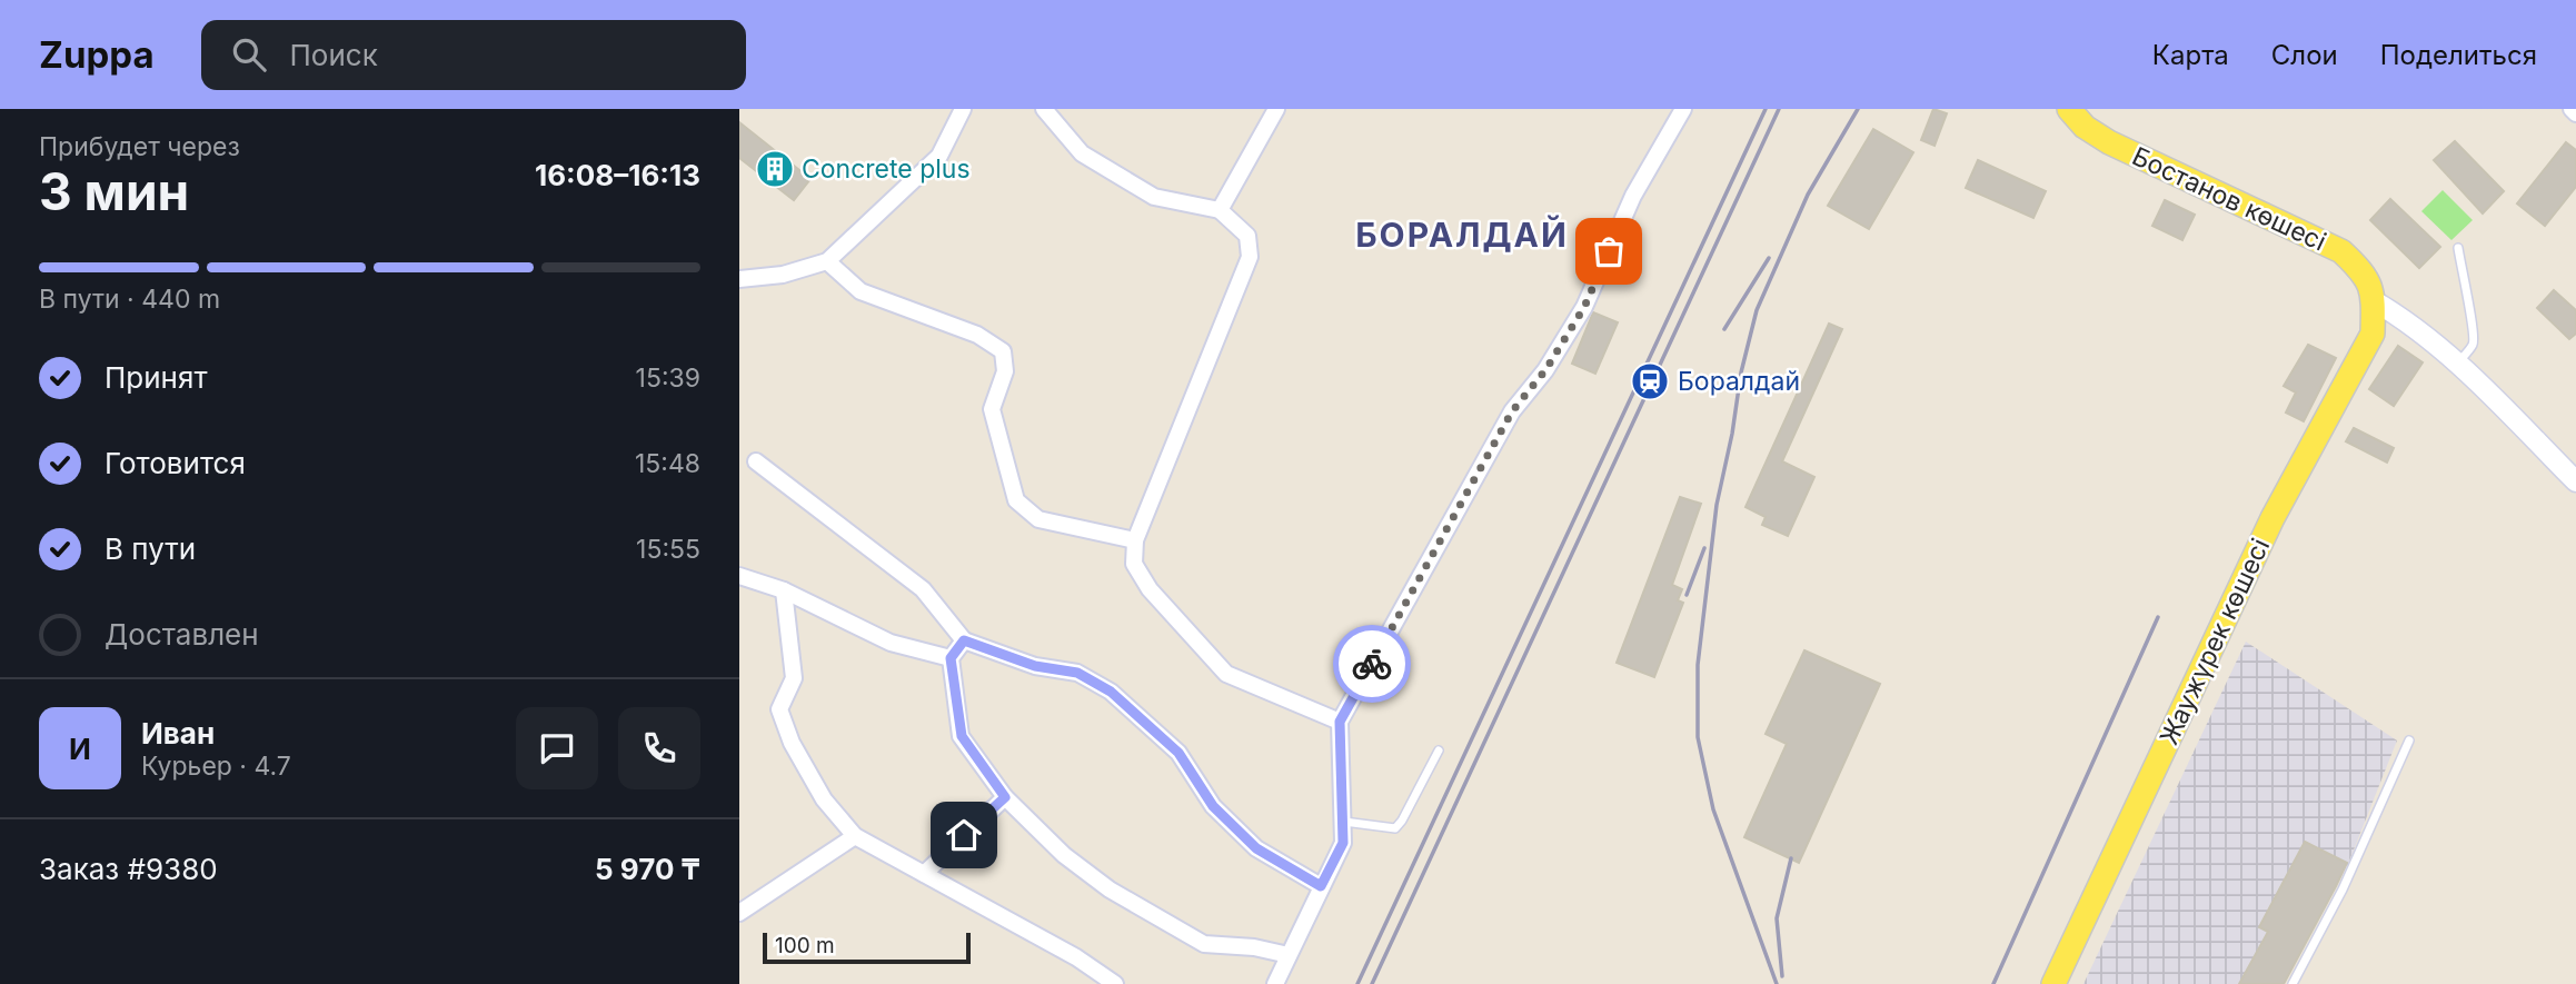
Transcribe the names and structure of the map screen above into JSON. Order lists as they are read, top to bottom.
{
  "streets": {
    "main road": ["Бостанов көшесі", "Жаужүрек көшесі"]
  },
  "crossings": [
    ["Бостанов көшесі", "Жаужүрек көшесі"]
  ],
  "districts": ["БОРАЛДАЙ"],
  "places": {
    "building": ["Concrete plus"],
    "station": ["Боралдай"]
  },
  "scale_bar": "100 m",
  "page": {
    "header": "Zuppa",
    "search": "Поиск",
    "nav": ["Карта", "Слои", "Поделиться"],
    "heading": ["3 мин", "Прибудет через", "16:08–16:13"],
    "panel": [
      "Иван",
      "Курьер · 4.7",
      "Заказ #9380",
      "5 970 ₸"
    ],
    "bar": "В пути · 440 m",
    "list": [
      ["Принят", "15:39"],
      ["Готовится", "15:48"],
      ["В пути", "15:55"],
      "Доставлен"
    ],
    "round": "И",
    "scale": "100 m"
  }
}
